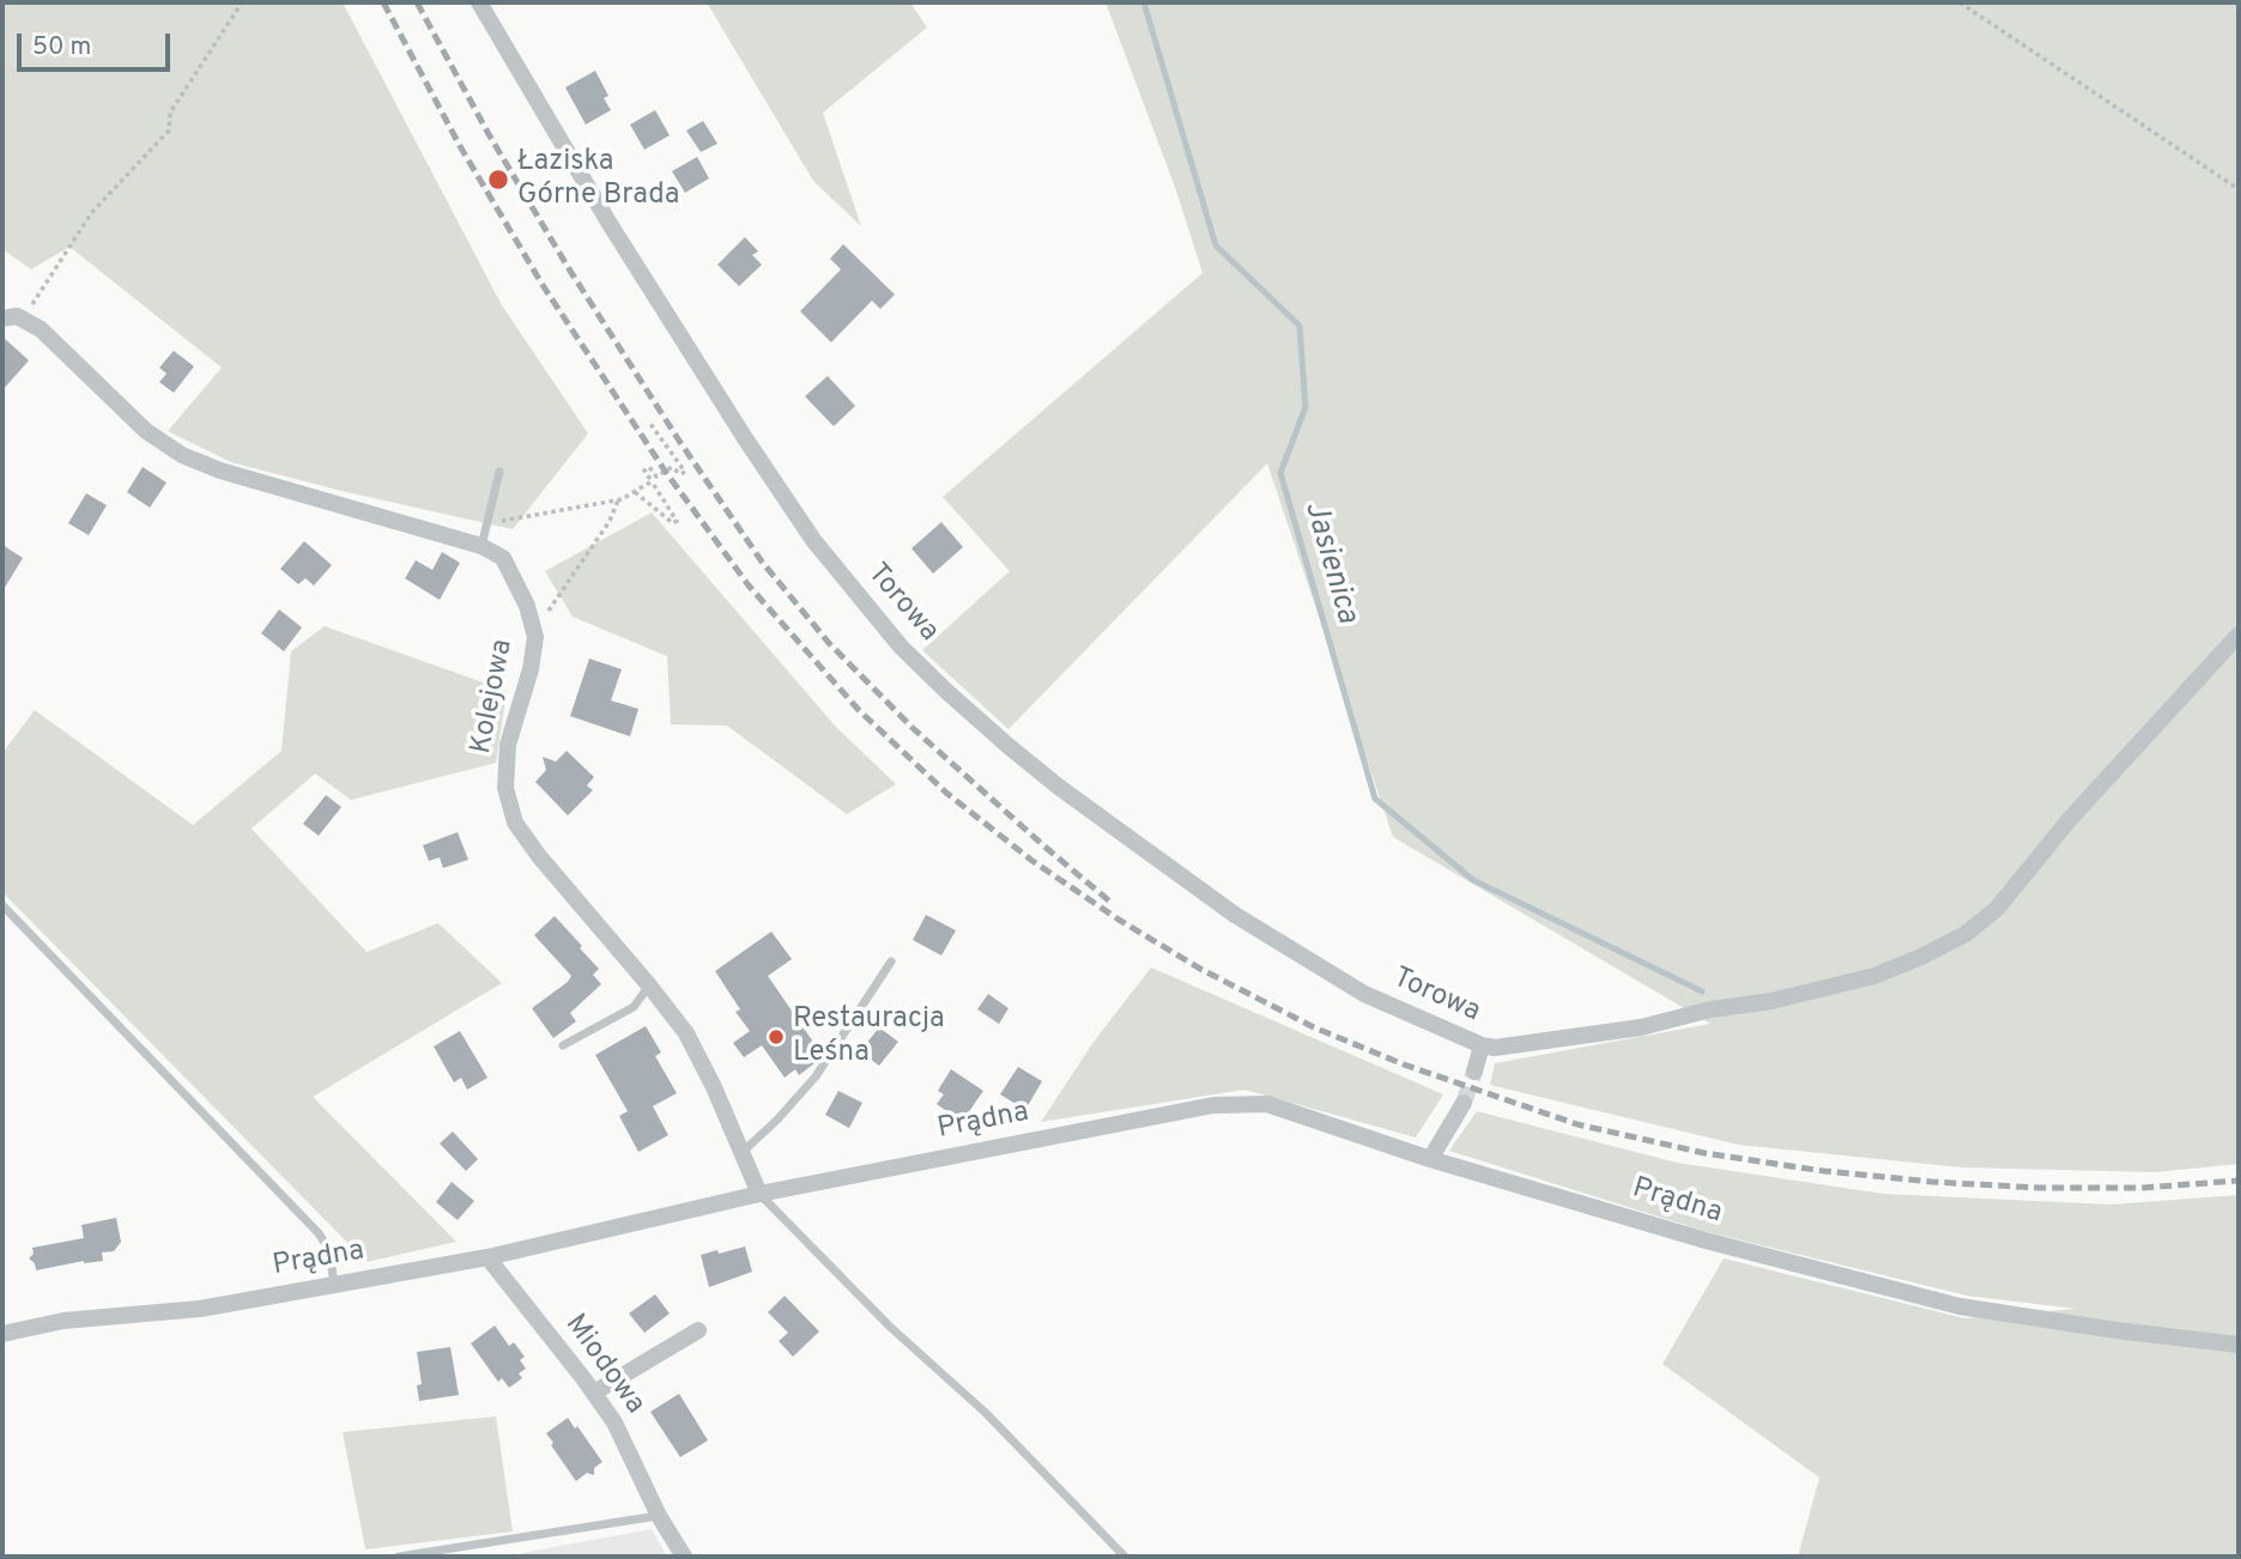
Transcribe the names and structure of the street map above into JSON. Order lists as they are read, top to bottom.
{
  "streets": {
    "street": [
      "Torowa",
      "Kolejowa",
      "Prądna",
      "Miodowa"
    ]
  },
  "crossings": [
    ["Kolejowa", "Prądna"],
    ["Prądna", "Miodowa"]
  ],
  "water": ["Jasienica"],
  "places": ["Łaziska Górne Brada", "Restauracja Leśna"],
  "scale_bar": "50 m"
}
